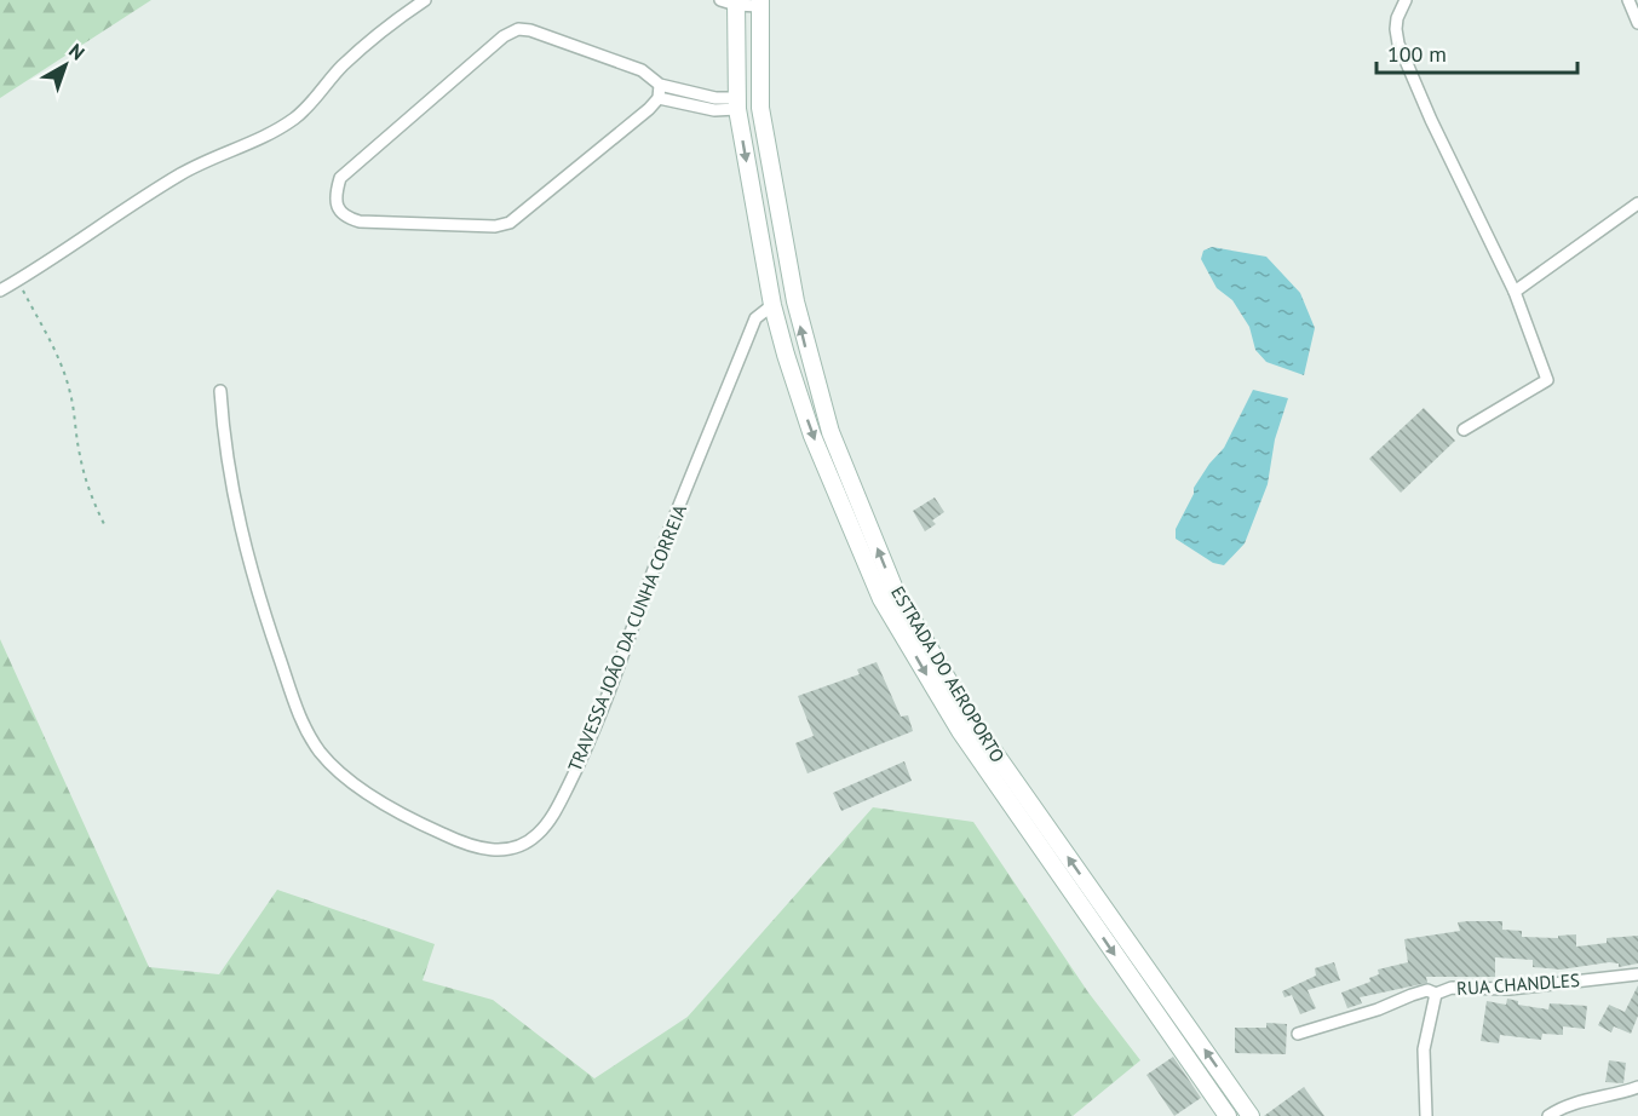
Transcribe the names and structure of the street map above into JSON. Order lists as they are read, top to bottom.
{
  "streets": {
    "main road": ["ESTRADA DO AEROPORTO"],
    "street": ["TRAVESSA JOÃO DA CUNHA CORREIA", "RUA CHANDLES"]
  },
  "crossings": [
    ["TRAVESSA JOÃO DA CUNHA CORREIA", "ESTRADA DO AEROPORTO"]
  ],
  "scale_bar": "100 m",
  "north": "top right"
}
